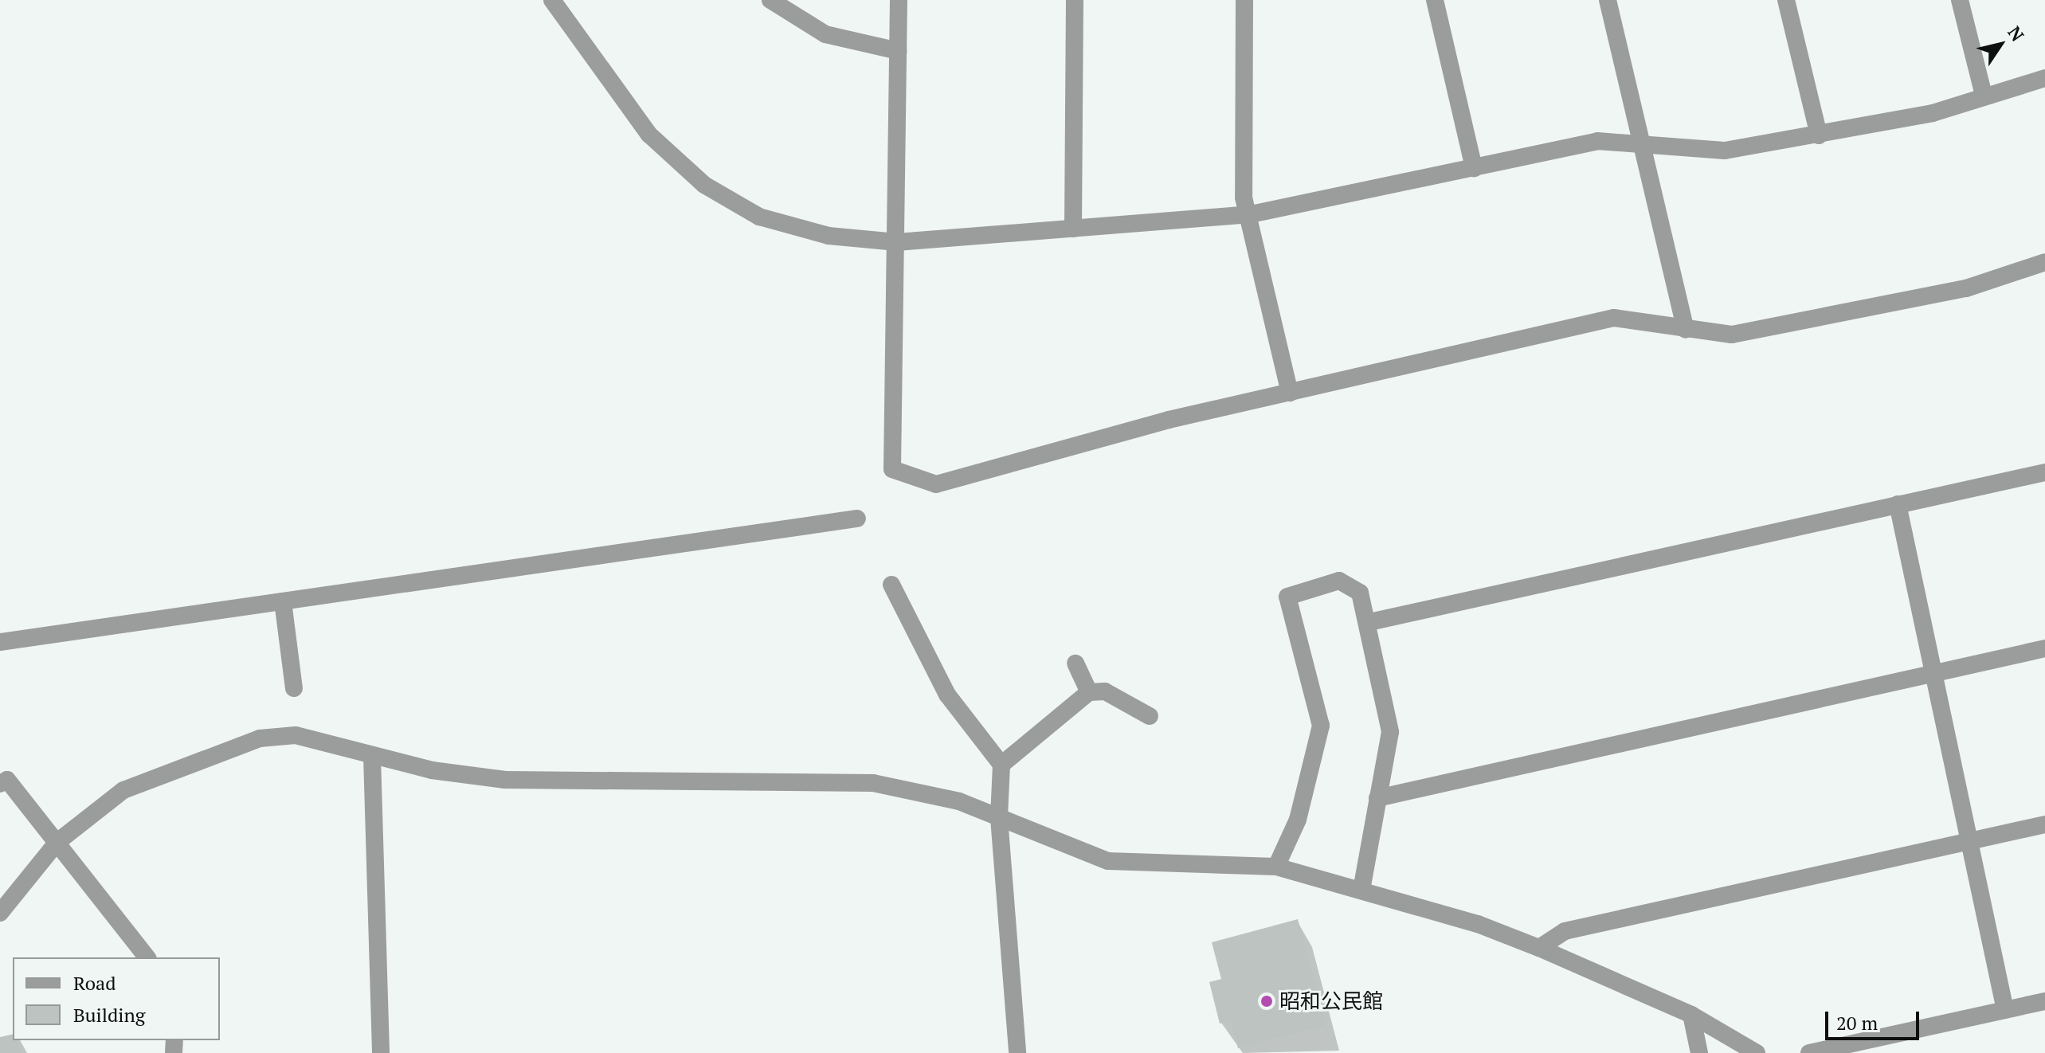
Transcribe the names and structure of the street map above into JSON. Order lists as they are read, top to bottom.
{
  "places": ["昭和公民館"],
  "legend": ["Road", "Building"],
  "scale_bar": "20 m",
  "north": "top right"
}
